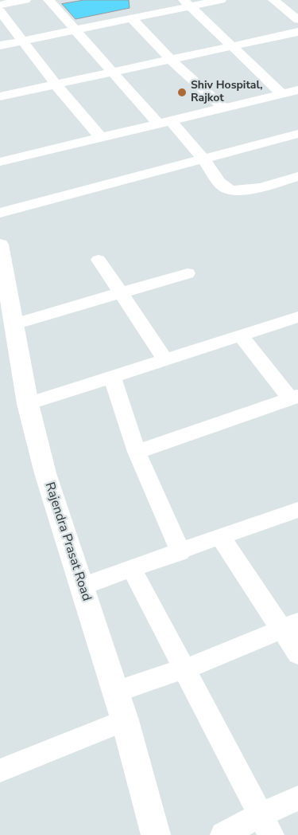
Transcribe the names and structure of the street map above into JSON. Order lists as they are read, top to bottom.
{
  "streets": {
    "street": ["Rajendra Prasat Road"]
  },
  "places": ["Shiv Hospital, Rajkot"]
}
